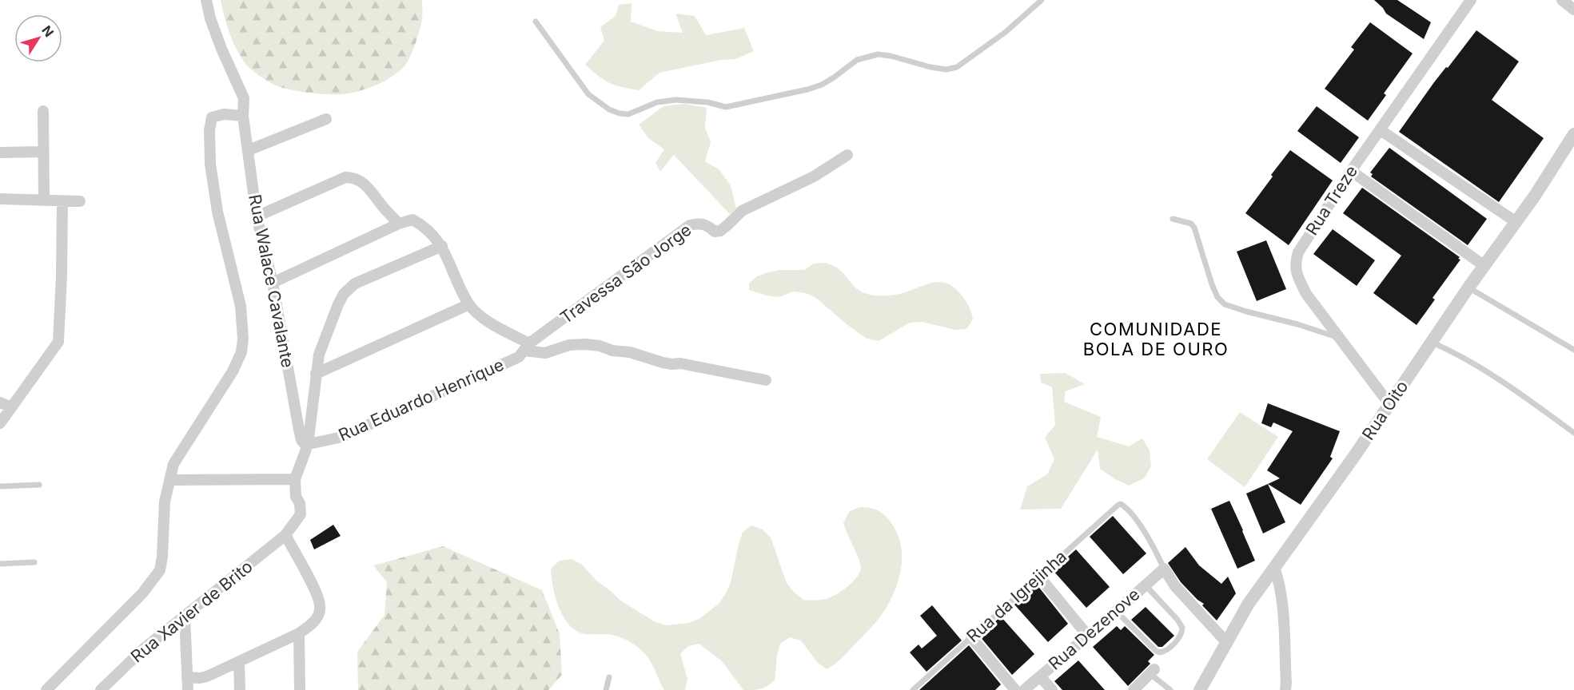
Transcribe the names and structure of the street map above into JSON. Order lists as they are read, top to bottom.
{
  "streets": {
    "street": [
      "Rua Treze",
      "Travessa São Jorge",
      "Rua Walace Cavalante",
      "Rua Eduardo Henrique",
      "Rua Oito",
      "Rua Xavier de Brito",
      "Rua Dezenove"
    ],
    "lane": ["Rua da Igrejinha"]
  },
  "crossings": [
    ["Rua Treze", "Rua Oito"],
    ["Travessa São Jorge", "Rua Eduardo Henrique"],
    ["Rua Walace Cavalante", "Rua Eduardo Henrique"],
    ["Rua da Igrejinha", "Rua Dezenove"]
  ],
  "districts": ["COMUNIDADE BOLA DE OURO"],
  "north": "top right"
}
